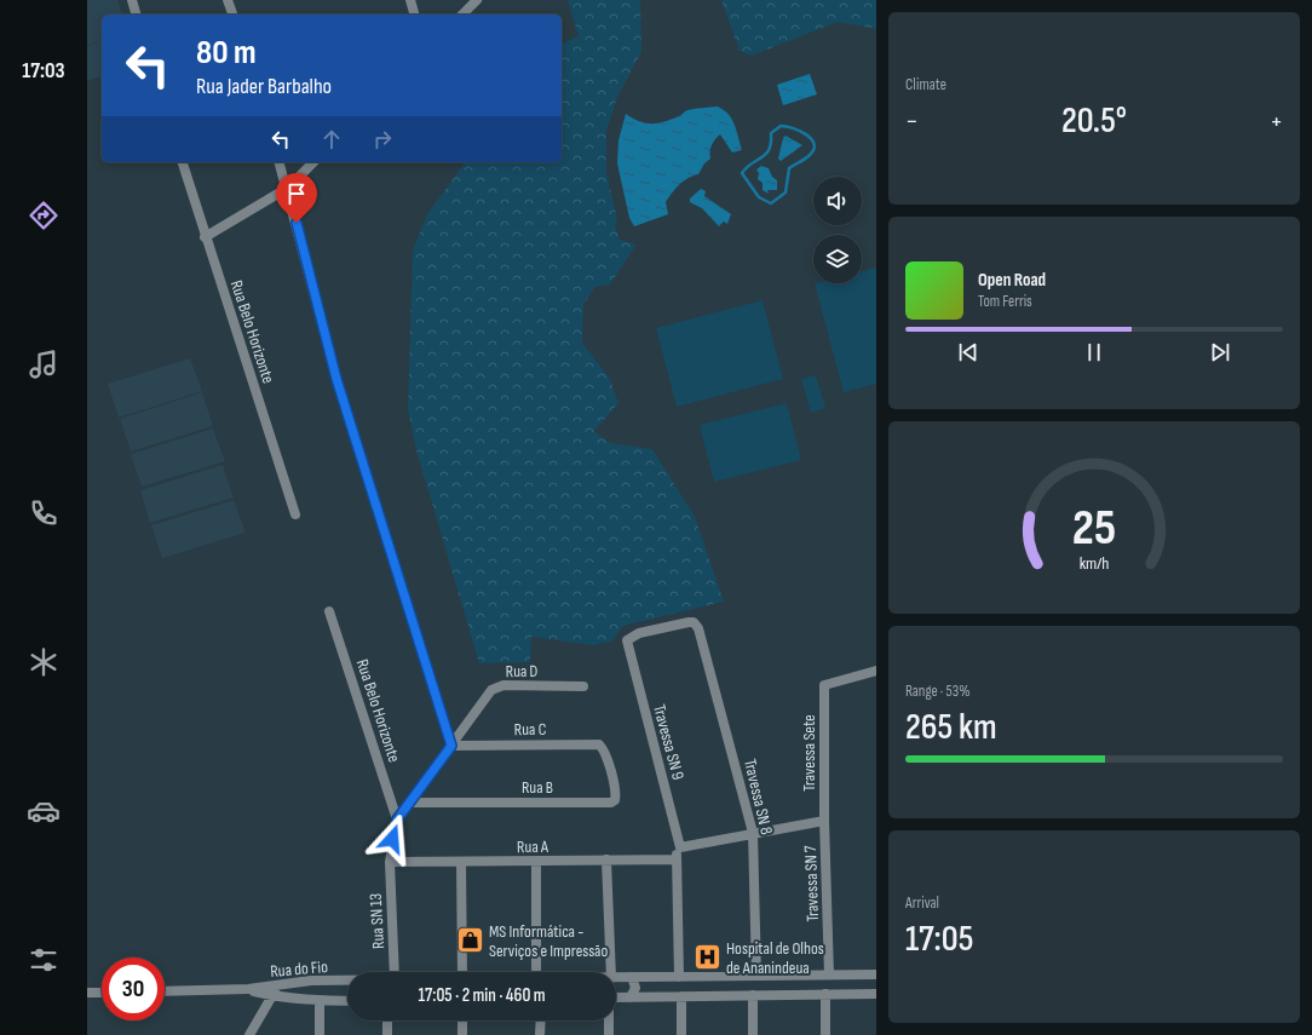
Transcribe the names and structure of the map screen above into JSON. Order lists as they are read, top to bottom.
{
  "streets": {
    "street": [
      "Rua Belo Horizonte",
      "Rua D",
      "Rua C",
      "Travessa SN 9",
      "Travessa Sete",
      "Rua B",
      "Travessa SN 8",
      "Rua A",
      "Travessa SN 7",
      "Rua SN 13",
      "Rua do Fio"
    ]
  },
  "crossings": [
    ["Rua Belo Horizonte", "Rua D"],
    ["Rua D", "Rua C"],
    ["Rua D", "Rua B"],
    ["Rua D", "Rua A"],
    ["Rua D", "Rua SN 13"],
    ["Rua C", "Rua B"],
    ["Travessa SN 9", "Travessa SN 8"],
    ["Travessa Sete", "Travessa SN 7"],
    ["Travessa SN 8", "Rua do Fio"],
    ["Rua A", "Rua SN 13"],
    ["Travessa SN 7", "Rua do Fio"]
  ],
  "places": {
    "shop": ["MS Informática - Serviços e Impressão"],
    "hospital": ["Hospital de Olhos de Ananindeua"]
  },
  "page": {
    "tabs": "17:03",
    "tile": [
      "Climate",
      ["Range · 53%", "265 km"],
      ["Arrival", "17:05"]
    ],
    "turn": ["80 m", "Rua Jader Barbalho"],
    "heat": ["−", "20.5°", "+"],
    "song": ["Open Road", "Tom Ferris"],
    "limit": "30",
    "trip": "17:05 · 2 min · 460 m",
    "gauge": ["25", "km/h"]
  }
}
